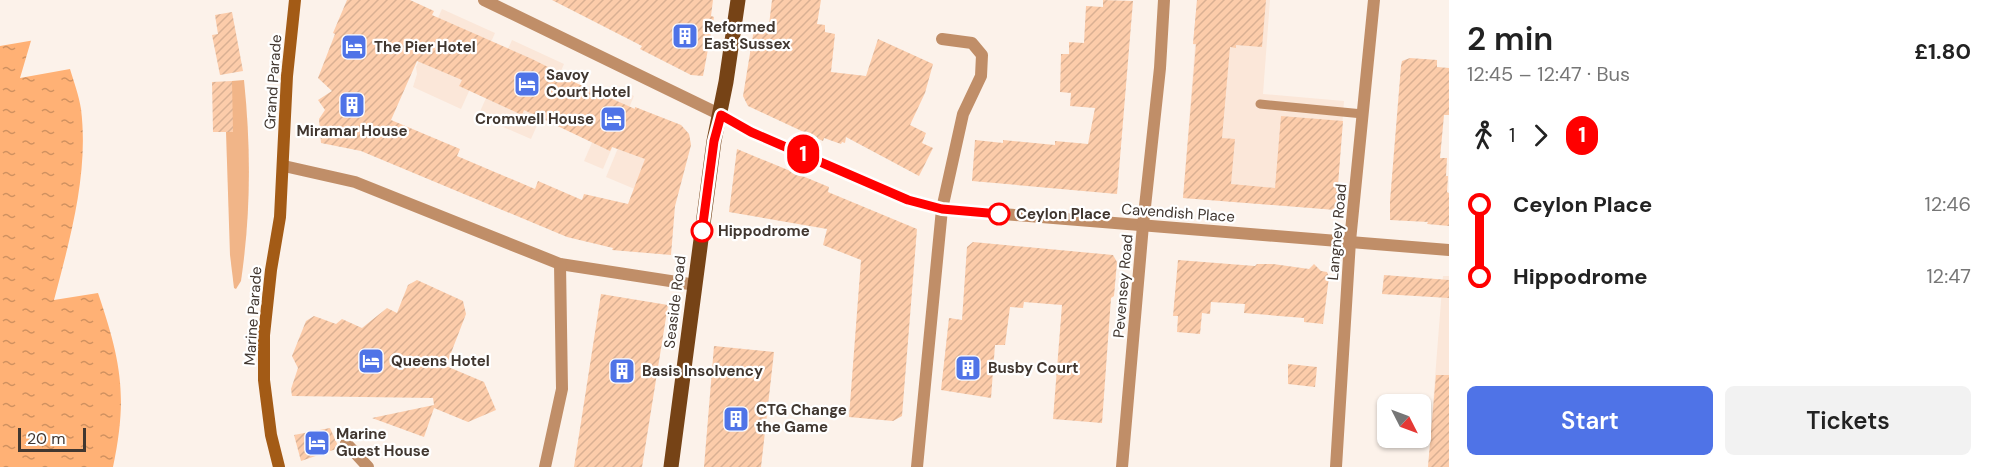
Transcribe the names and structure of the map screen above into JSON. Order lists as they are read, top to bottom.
{
  "streets": {
    "main road": ["Grand Parade", "Seaside Road", "Marine Parade"],
    "street": ["Cavendish Place", "Langney Road", "Pevensey Road"]
  },
  "crossings": [
    ["Grand Parade", "Marine Parade"],
    ["Cavendish Place", "Langney Road"],
    ["Cavendish Place", "Pevensey Road"],
    ["Cavendish Place", "Seaside Road"]
  ],
  "places": {
    "building": [
      "Reformed East Sussex",
      "Miramar House",
      "Busby Court",
      "Basis Insolvency",
      "CTG Change the Game"
    ],
    "hotel": [
      "The Pier Hotel",
      "Savoy Court Hotel",
      "Cromwell House",
      "Queens Hotel",
      "Marine Guest House"
    ],
    "other": ["Ceylon Place", "Hippodrome"]
  },
  "lines": ["bus line 1"],
  "scale_bar": "20 m",
  "north": "bottom right",
  "page": {
    "on_map": "1",
    "heading": ["2 min", "12:45 – 12:47 · Bus", "£1.80"],
    "legs": ["1", "1"],
    "list": [
      {
        "name": "Ceylon Place",
        "value": "12:46"
      },
      {
        "name": "Hippodrome",
        "value": "12:47"
      }
    ],
    "buttons": ["Start", "Tickets"],
    "scale": "20 m"
  }
}
